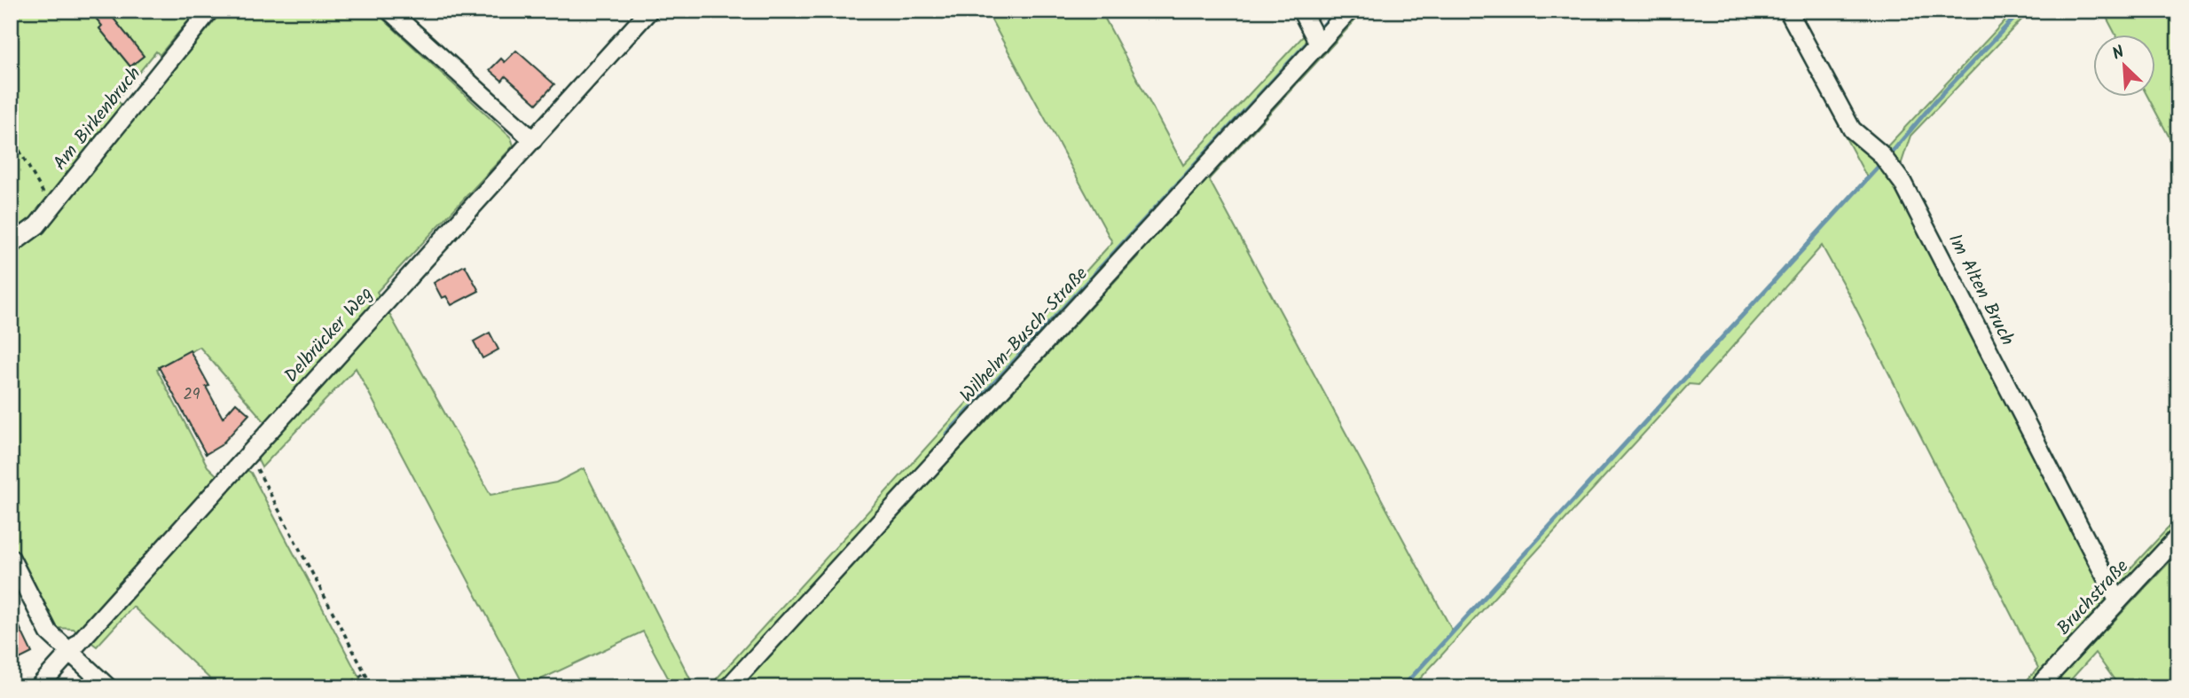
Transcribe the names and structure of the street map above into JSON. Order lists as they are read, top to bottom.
{
  "streets": {
    "street": [
      "Am Birkenbruch",
      "Im Alten Bruch",
      "Delbrücker Weg",
      "Wilhelm-Busch-Straße",
      "Bruchstraße"
    ]
  },
  "crossings": [
    ["Im Alten Bruch", "Bruchstraße"]
  ],
  "house_numbers": ["29"],
  "north": "top left"
}
